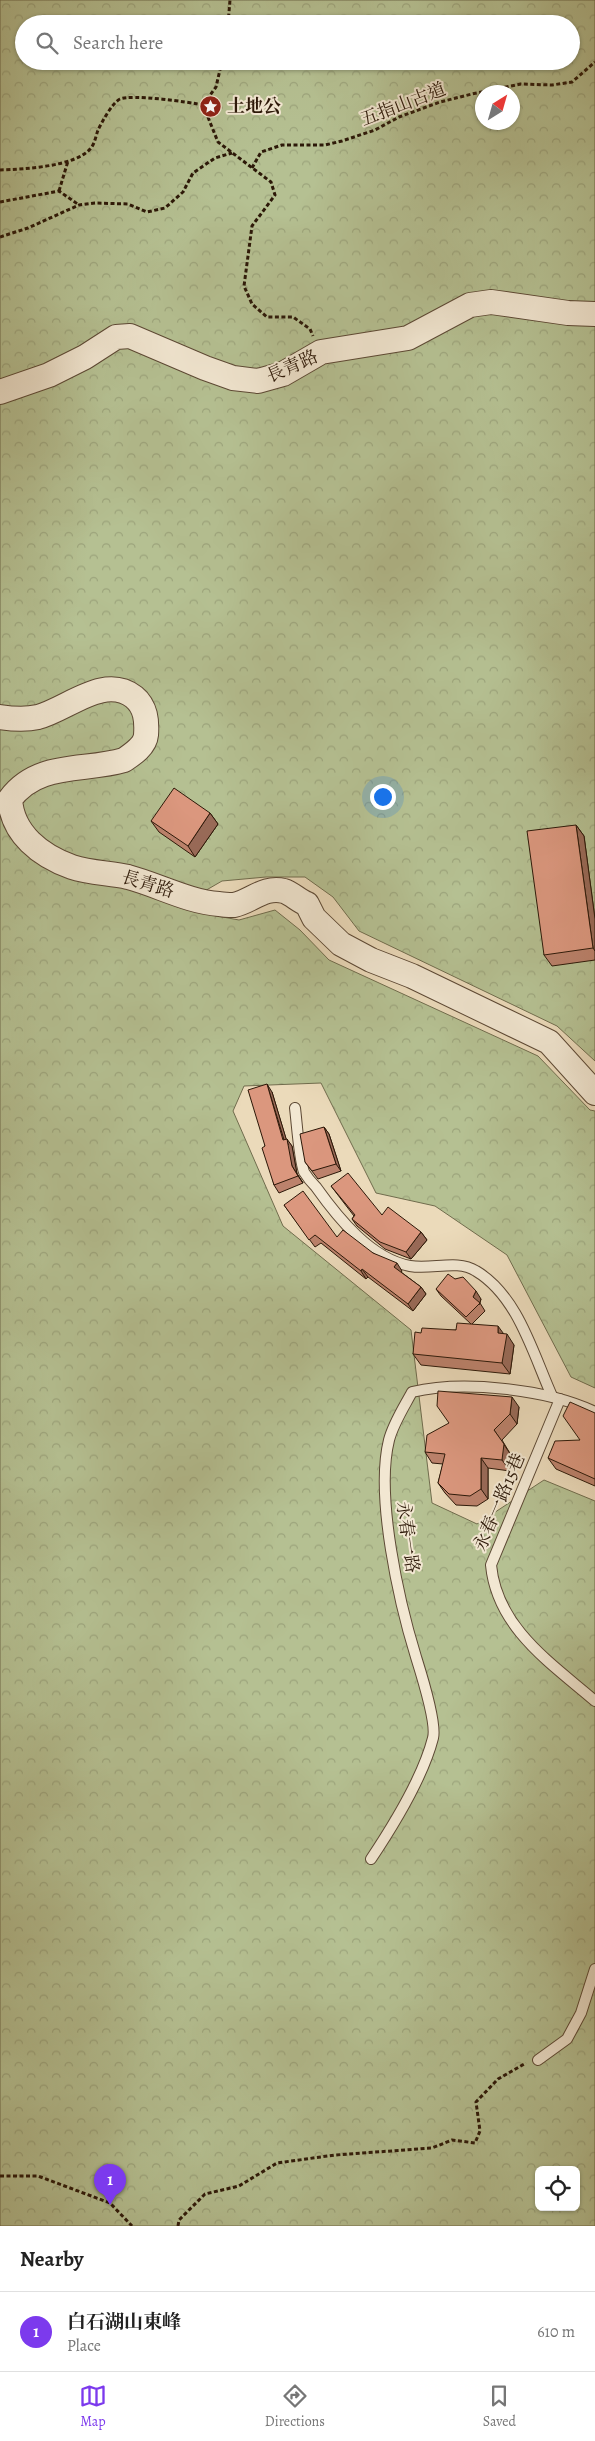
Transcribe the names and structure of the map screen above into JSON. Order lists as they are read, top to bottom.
{
  "streets": {
    "street": ["長青路"],
    "lane": ["永春一路15巷", "永春一路"],
    "path": ["五指山古道"]
  },
  "crossings": [
    ["永春一路15巷", "永春一路"]
  ],
  "places": {
    "place": ["土地公"]
  },
  "north": "top right",
  "page": {
    "search": "Search here",
    "pins": "1",
    "heading": "Nearby",
    "list": [
      {
        "mark": "1",
        "name": "白石湖山東峰",
        "note": "Place",
        "value": "610 m"
      }
    ],
    "nav": ["Map", "Directions", "Saved"]
  }
}
